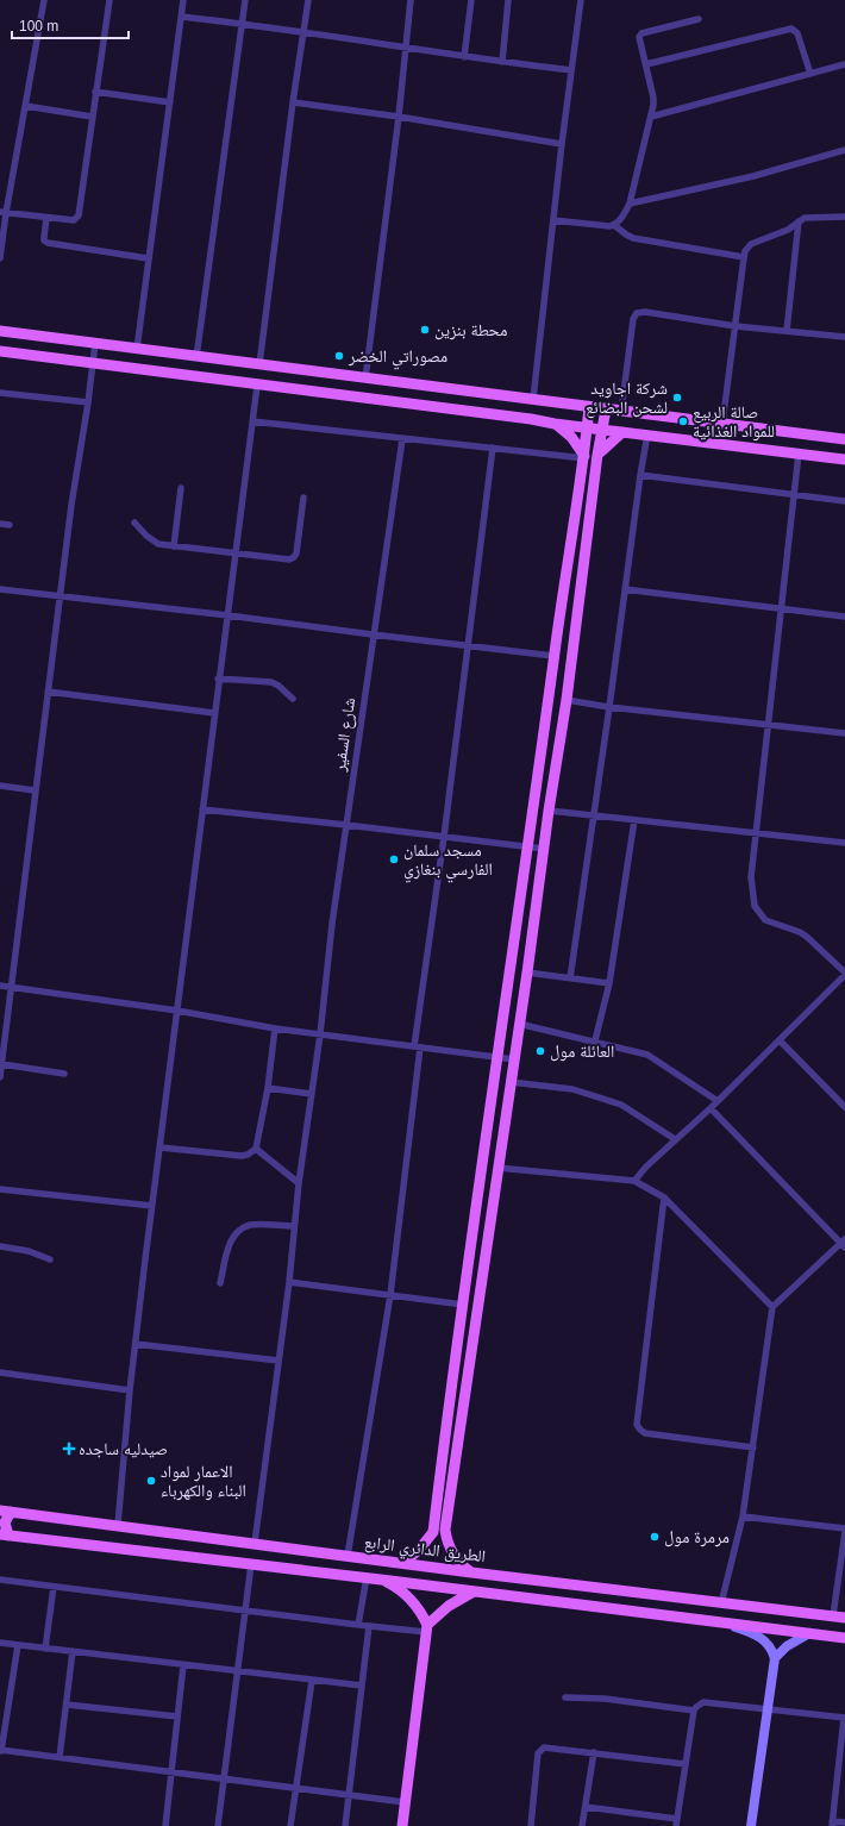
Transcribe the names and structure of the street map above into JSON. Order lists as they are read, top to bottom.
{
  "streets": {
    "main road": ["الطريق الدائري الرابع"],
    "street": ["شارع السفير"]
  },
  "crossings": [
    ["شارع السفير", "الطريق الدائري الرابع"]
  ],
  "places": {
    "other": [
      "محطة بنزين",
      "مصوراتي الخضر",
      "شركة اجاويد لشحن البضائع",
      "صالة الربيع للمواد الغذائية",
      "مسجد سلمان الفارسي بنغازي",
      "العائلة مول",
      "الاعمار لمواد البناء والكهرباء",
      "مرمرة مول"
    ],
    "health": ["صيدليه ساجده"]
  },
  "scale_bar": "100 m"
}
